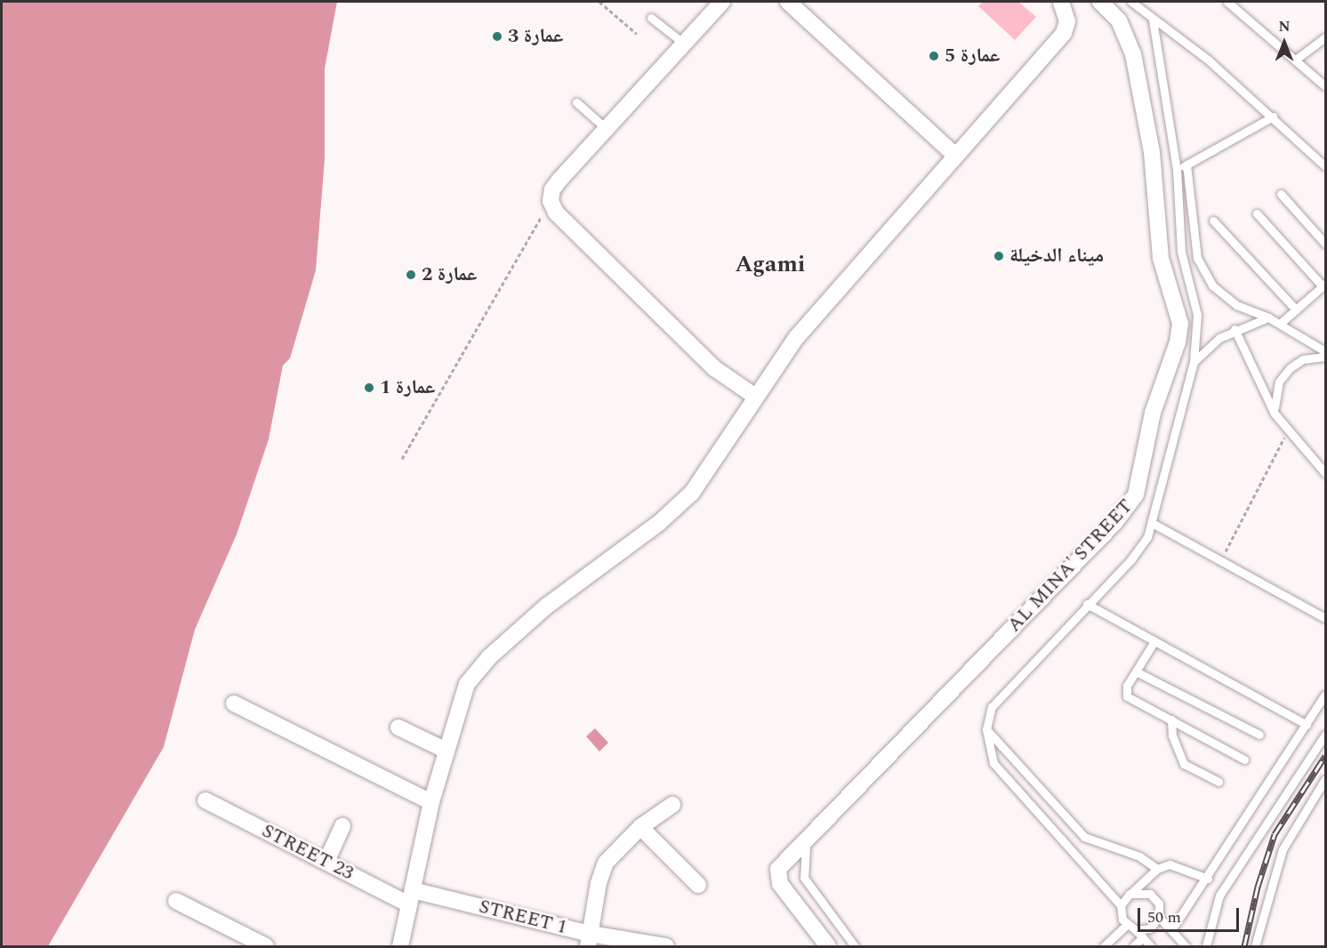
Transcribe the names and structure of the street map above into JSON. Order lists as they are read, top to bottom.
{
  "streets": {
    "street": ["AL MINA' STREET", "STREET 23", "STREET 1"]
  },
  "crossings": [
    ["STREET 23", "STREET 1"]
  ],
  "districts": ["Agami"],
  "places": [
    "عمارة 3",
    "عمارة 5",
    "ميناء الدخيلة",
    "عمارة 2",
    "عمارة 1"
  ],
  "scale_bar": "50 m",
  "north": "top"
}
